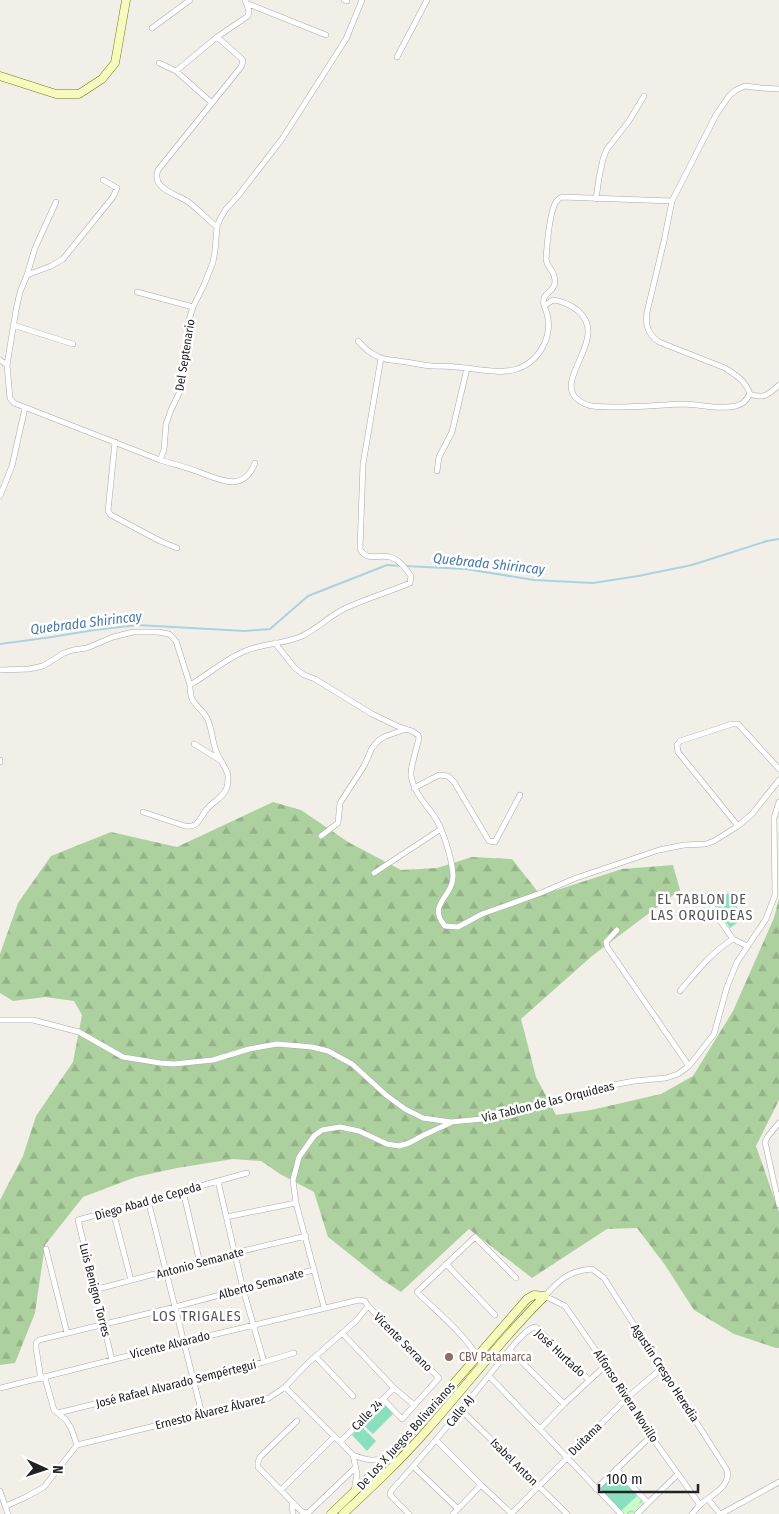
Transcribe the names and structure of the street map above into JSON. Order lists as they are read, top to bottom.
{
  "streets": {
    "street": [
      "Del Septenario",
      "Via Tablon de las Orquideas",
      "Diego Abad de Cepeda",
      "Antonio Semanate",
      "Alberto Semanate",
      "Luis Benigno Torres",
      "Vicente Serrano",
      "Vicente Alvarado",
      "José Hurtado",
      "Agustín Crespo Heredia",
      "José Rafael Alvarado Sempértegui",
      "Alfonso Rivera Novillo",
      "Calle AJ",
      "Ernesto Álvarez Álvarez",
      "Calle 24",
      "De Los X Juegos Bolivarianos",
      "Duitama",
      "Isabel Anton"
    ]
  },
  "crossings": [
    ["Diego Abad de Cepeda", "Luis Benigno Torres"],
    ["Antonio Semanate", "Luis Benigno Torres"],
    ["Alberto Semanate", "Luis Benigno Torres"],
    ["Alberto Semanate", "Vicente Alvarado"],
    ["Luis Benigno Torres", "Vicente Alvarado"],
    ["Vicente Serrano", "Vicente Alvarado"],
    ["Vicente Serrano", "Ernesto Álvarez Álvarez"],
    ["Vicente Alvarado", "Ernesto Álvarez Álvarez"],
    ["José Hurtado", "Calle AJ"],
    ["Agustín Crespo Heredia", "Alfonso Rivera Novillo"],
    ["Agustín Crespo Heredia", "De Los X Juegos Bolivarianos"],
    ["Agustín Crespo Heredia", "Duitama"],
    ["Alfonso Rivera Novillo", "De Los X Juegos Bolivarianos"],
    ["Alfonso Rivera Novillo", "Duitama"],
    ["Calle AJ", "Isabel Anton"],
    ["Duitama", "Isabel Anton"]
  ],
  "districts": ["EL TABLON DE LAS ORQUIDEAS", "LOS TRIGALES"],
  "water": ["Quebrada Shirincay"],
  "places": ["CBV Patamarca"],
  "scale_bar": "100 m",
  "north": "right"
}
